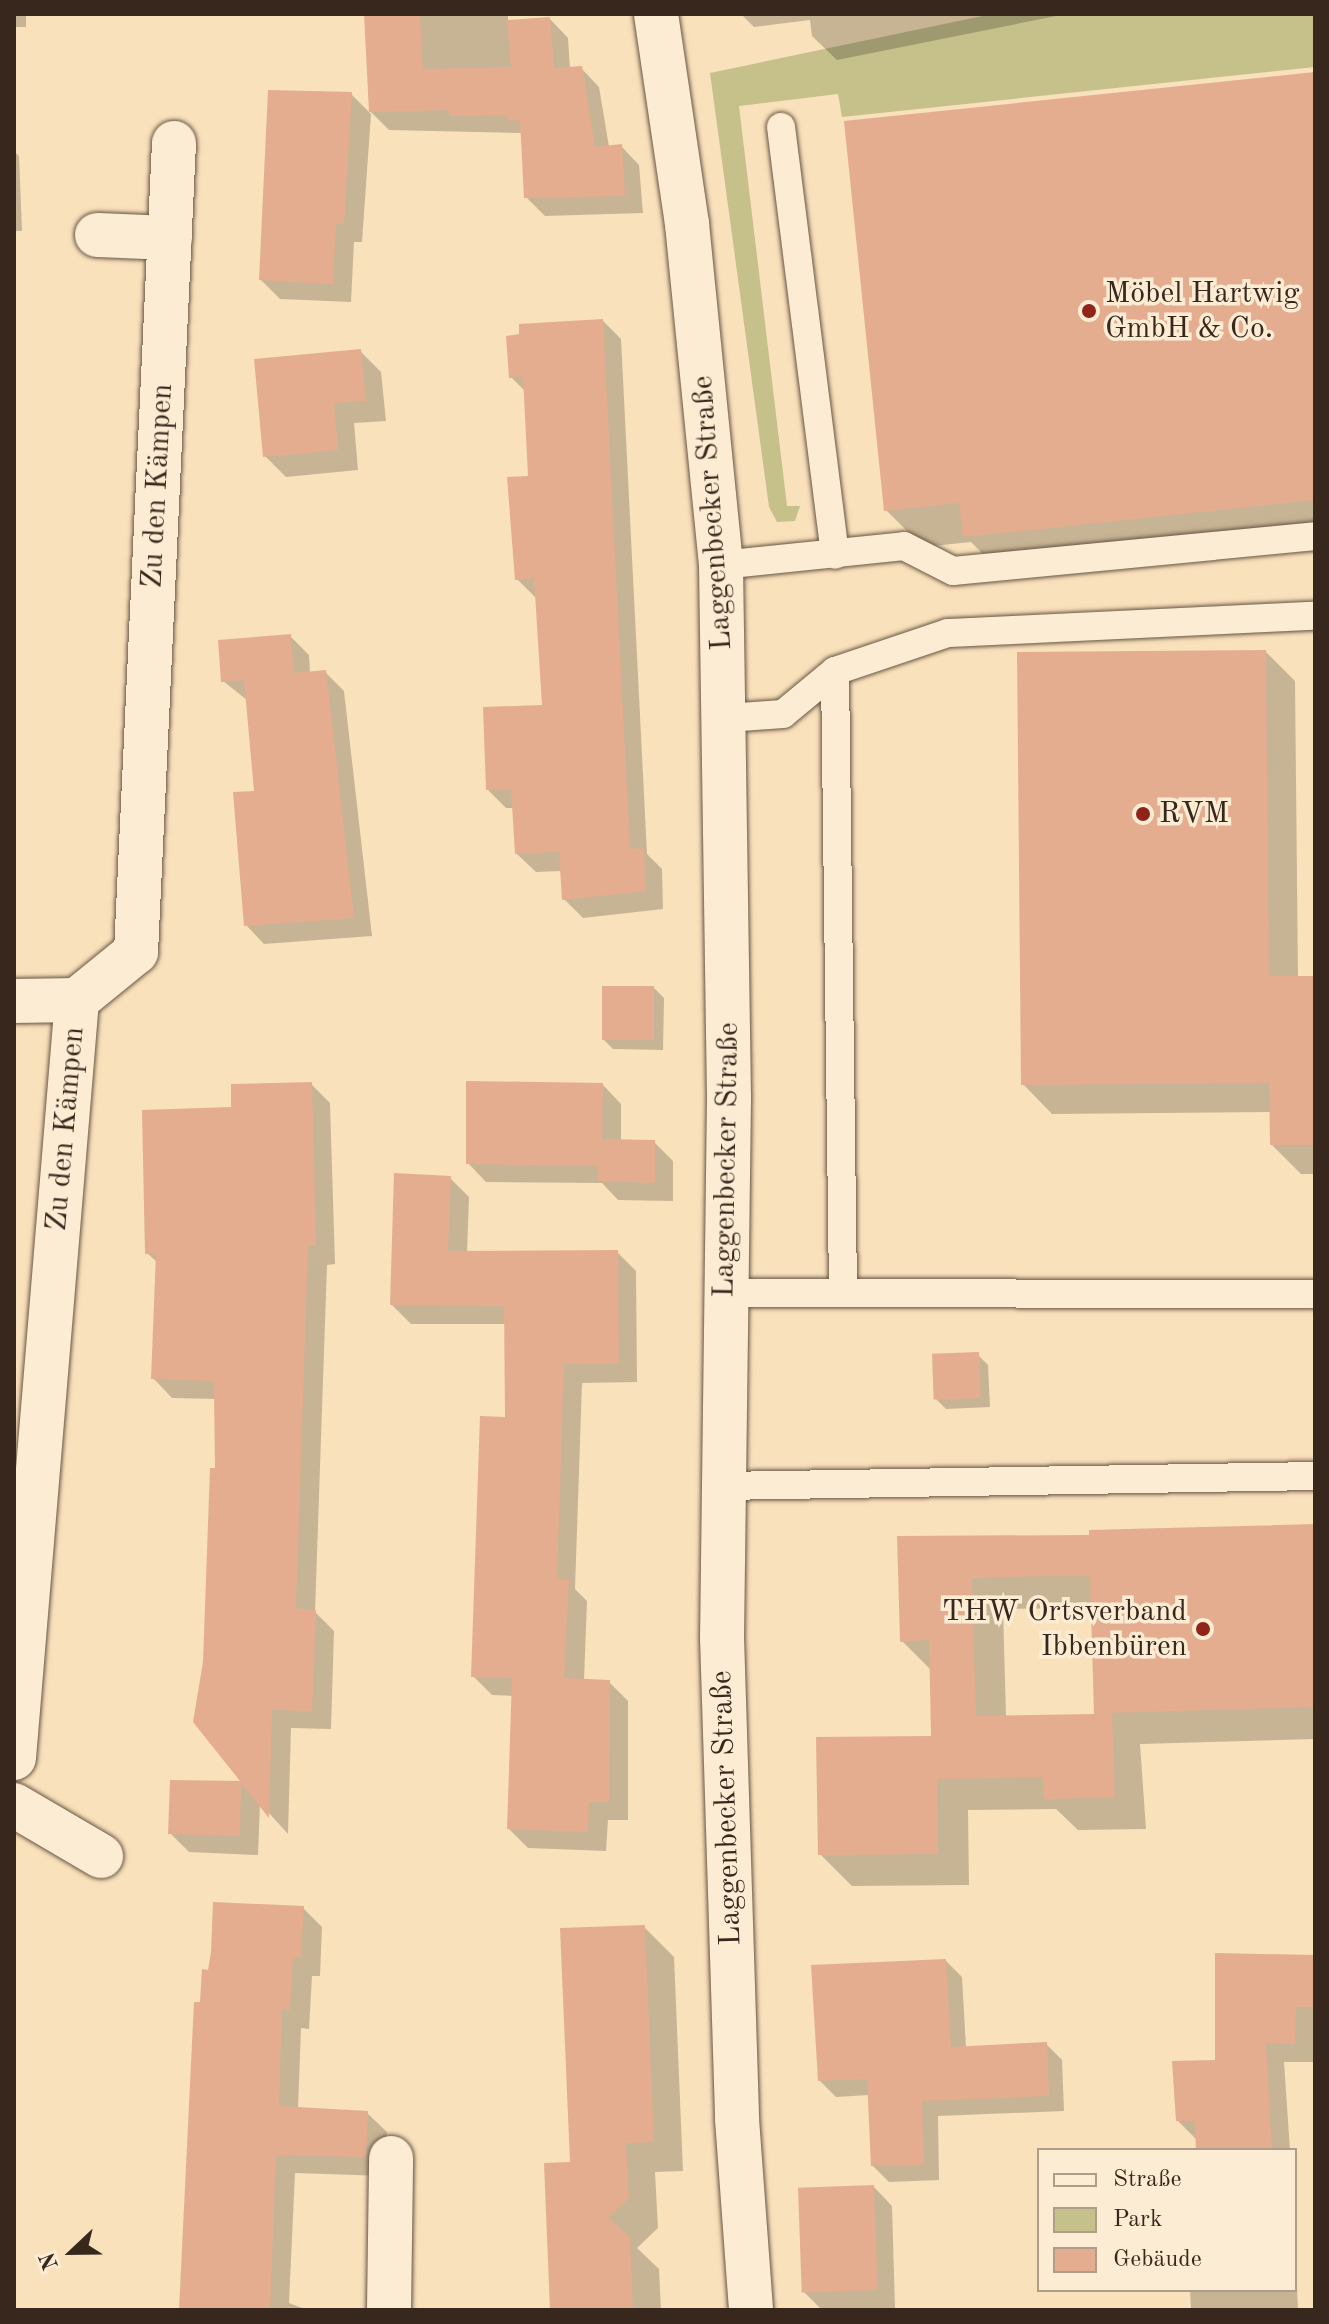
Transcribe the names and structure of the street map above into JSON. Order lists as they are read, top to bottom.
{
  "streets": {
    "street": ["Zu den Kämpen", "Laggenbecker Straße"]
  },
  "places": ["Möbel Hartwig GmbH & Co.", "RVM", "THW Ortsverband Ibbenbüren"],
  "legend": ["Straße", "Park", "Gebäude"],
  "north": "left"
}
